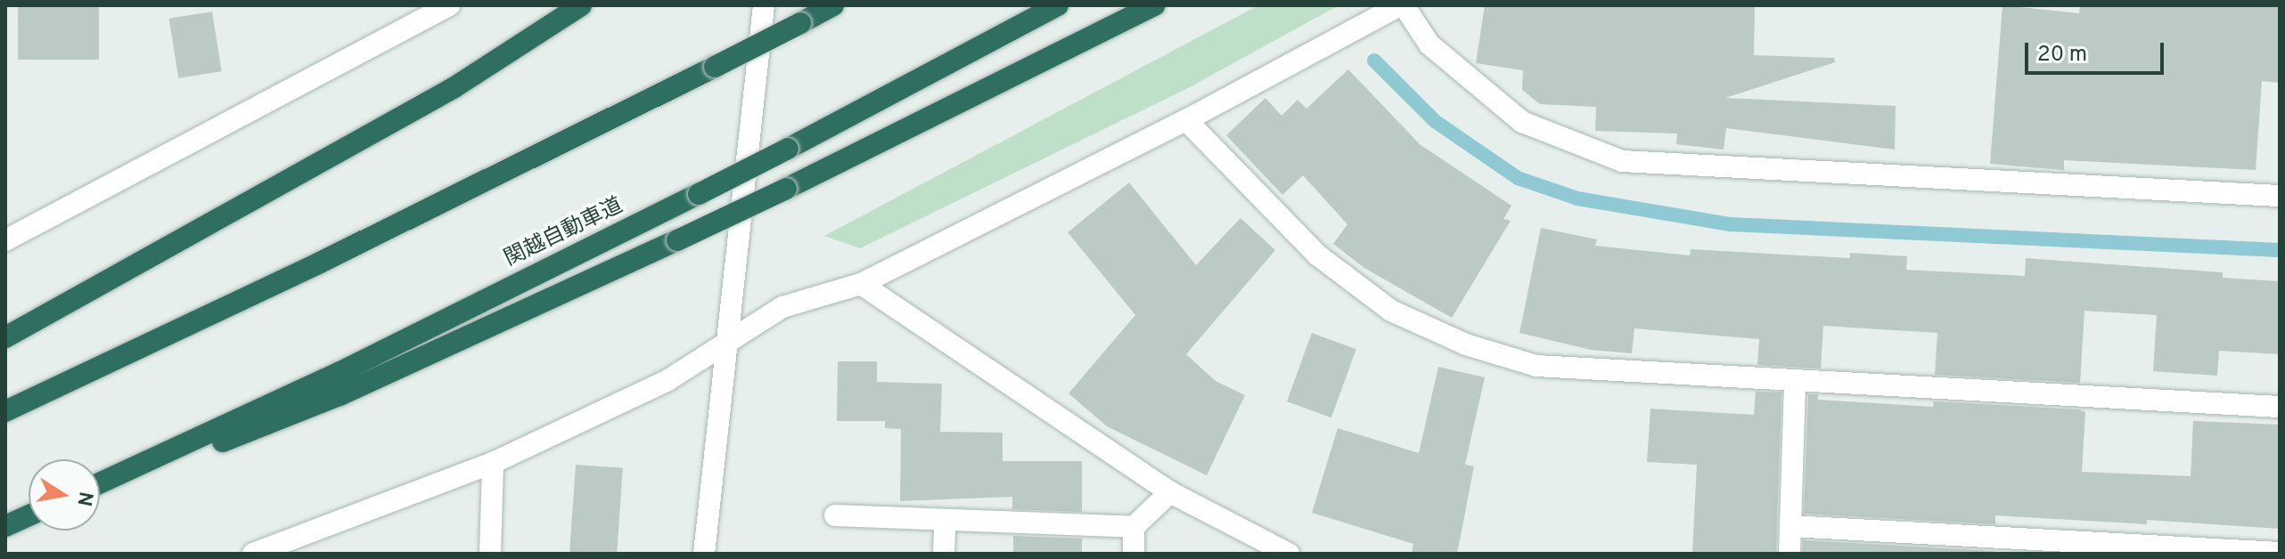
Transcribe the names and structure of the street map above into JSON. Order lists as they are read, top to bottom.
{
  "streets": {
    "highway": ["関越自動車道"]
  },
  "scale_bar": "20 m",
  "north": "right"
}
